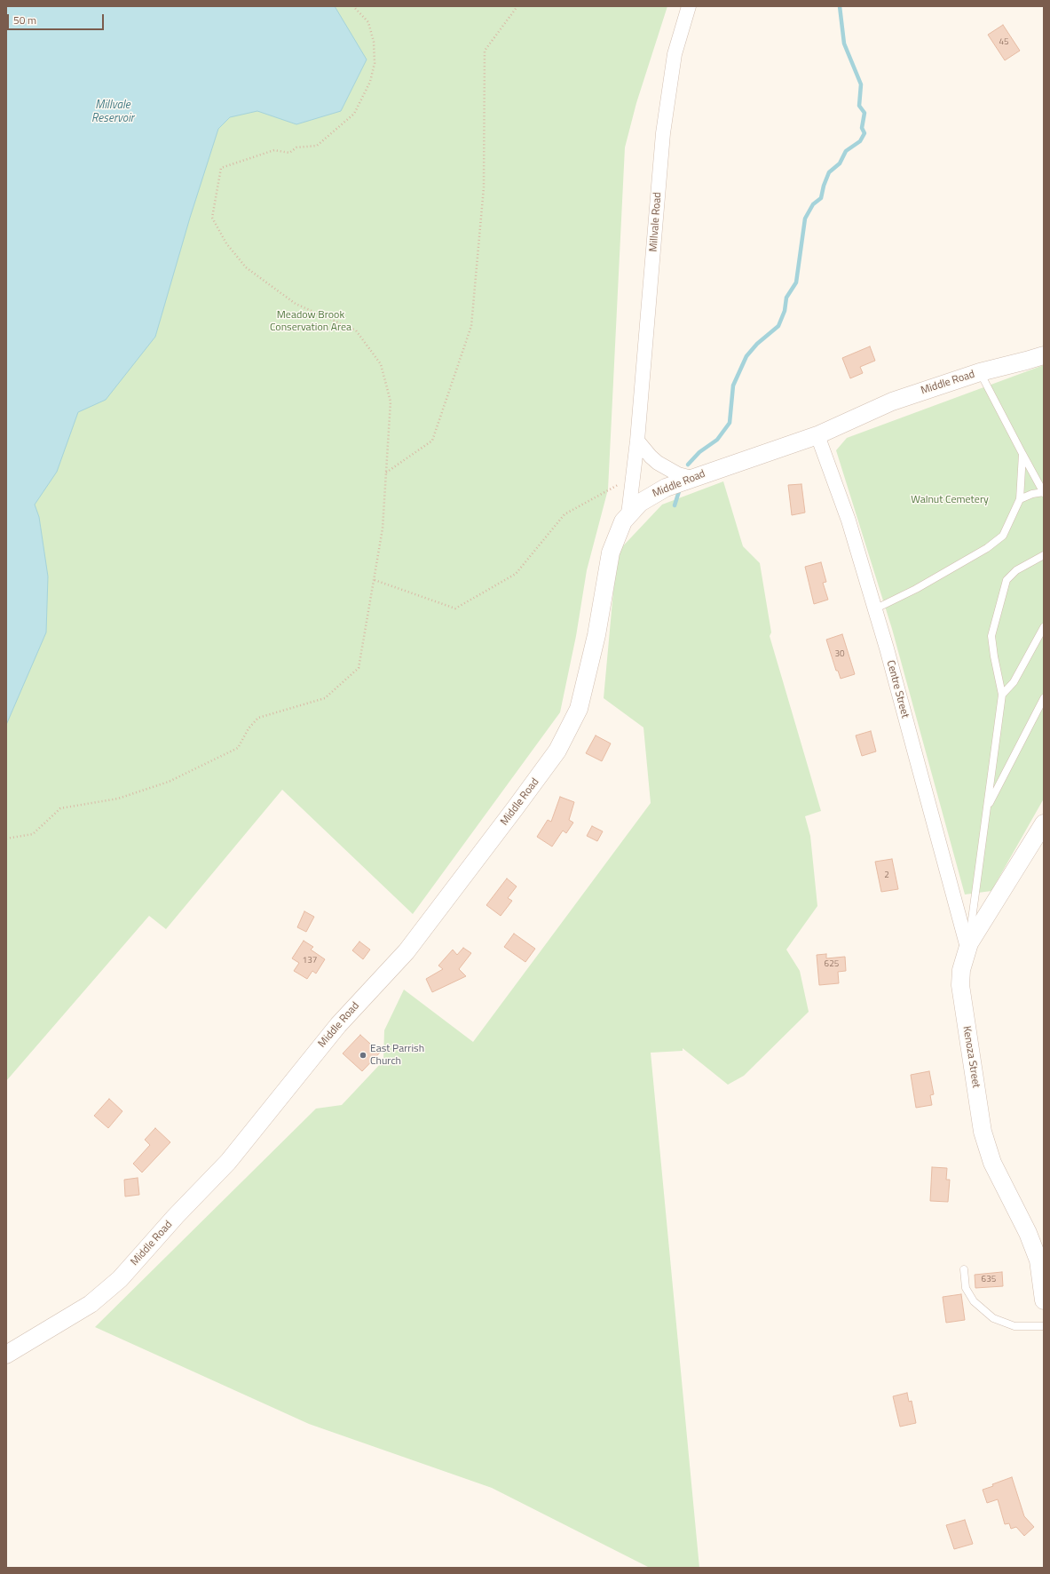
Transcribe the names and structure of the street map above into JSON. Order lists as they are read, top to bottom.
{
  "streets": {
    "street": [
      "Millvale Road",
      "Middle Road",
      "Centre Street",
      "Kenoza Street"
    ]
  },
  "crossings": [
    ["Millvale Road", "Middle Road"],
    ["Middle Road", "Centre Street"],
    ["Centre Street", "Kenoza Street"]
  ],
  "water": ["Millvale Reservoir"],
  "parks": ["Meadow Brook Conservation Area", "Walnut Cemetery"],
  "places": ["East Parrish Church"],
  "house_numbers": [
    "45",
    "30",
    "2",
    "137",
    "625",
    "635"
  ],
  "scale_bar": "50 m"
}
